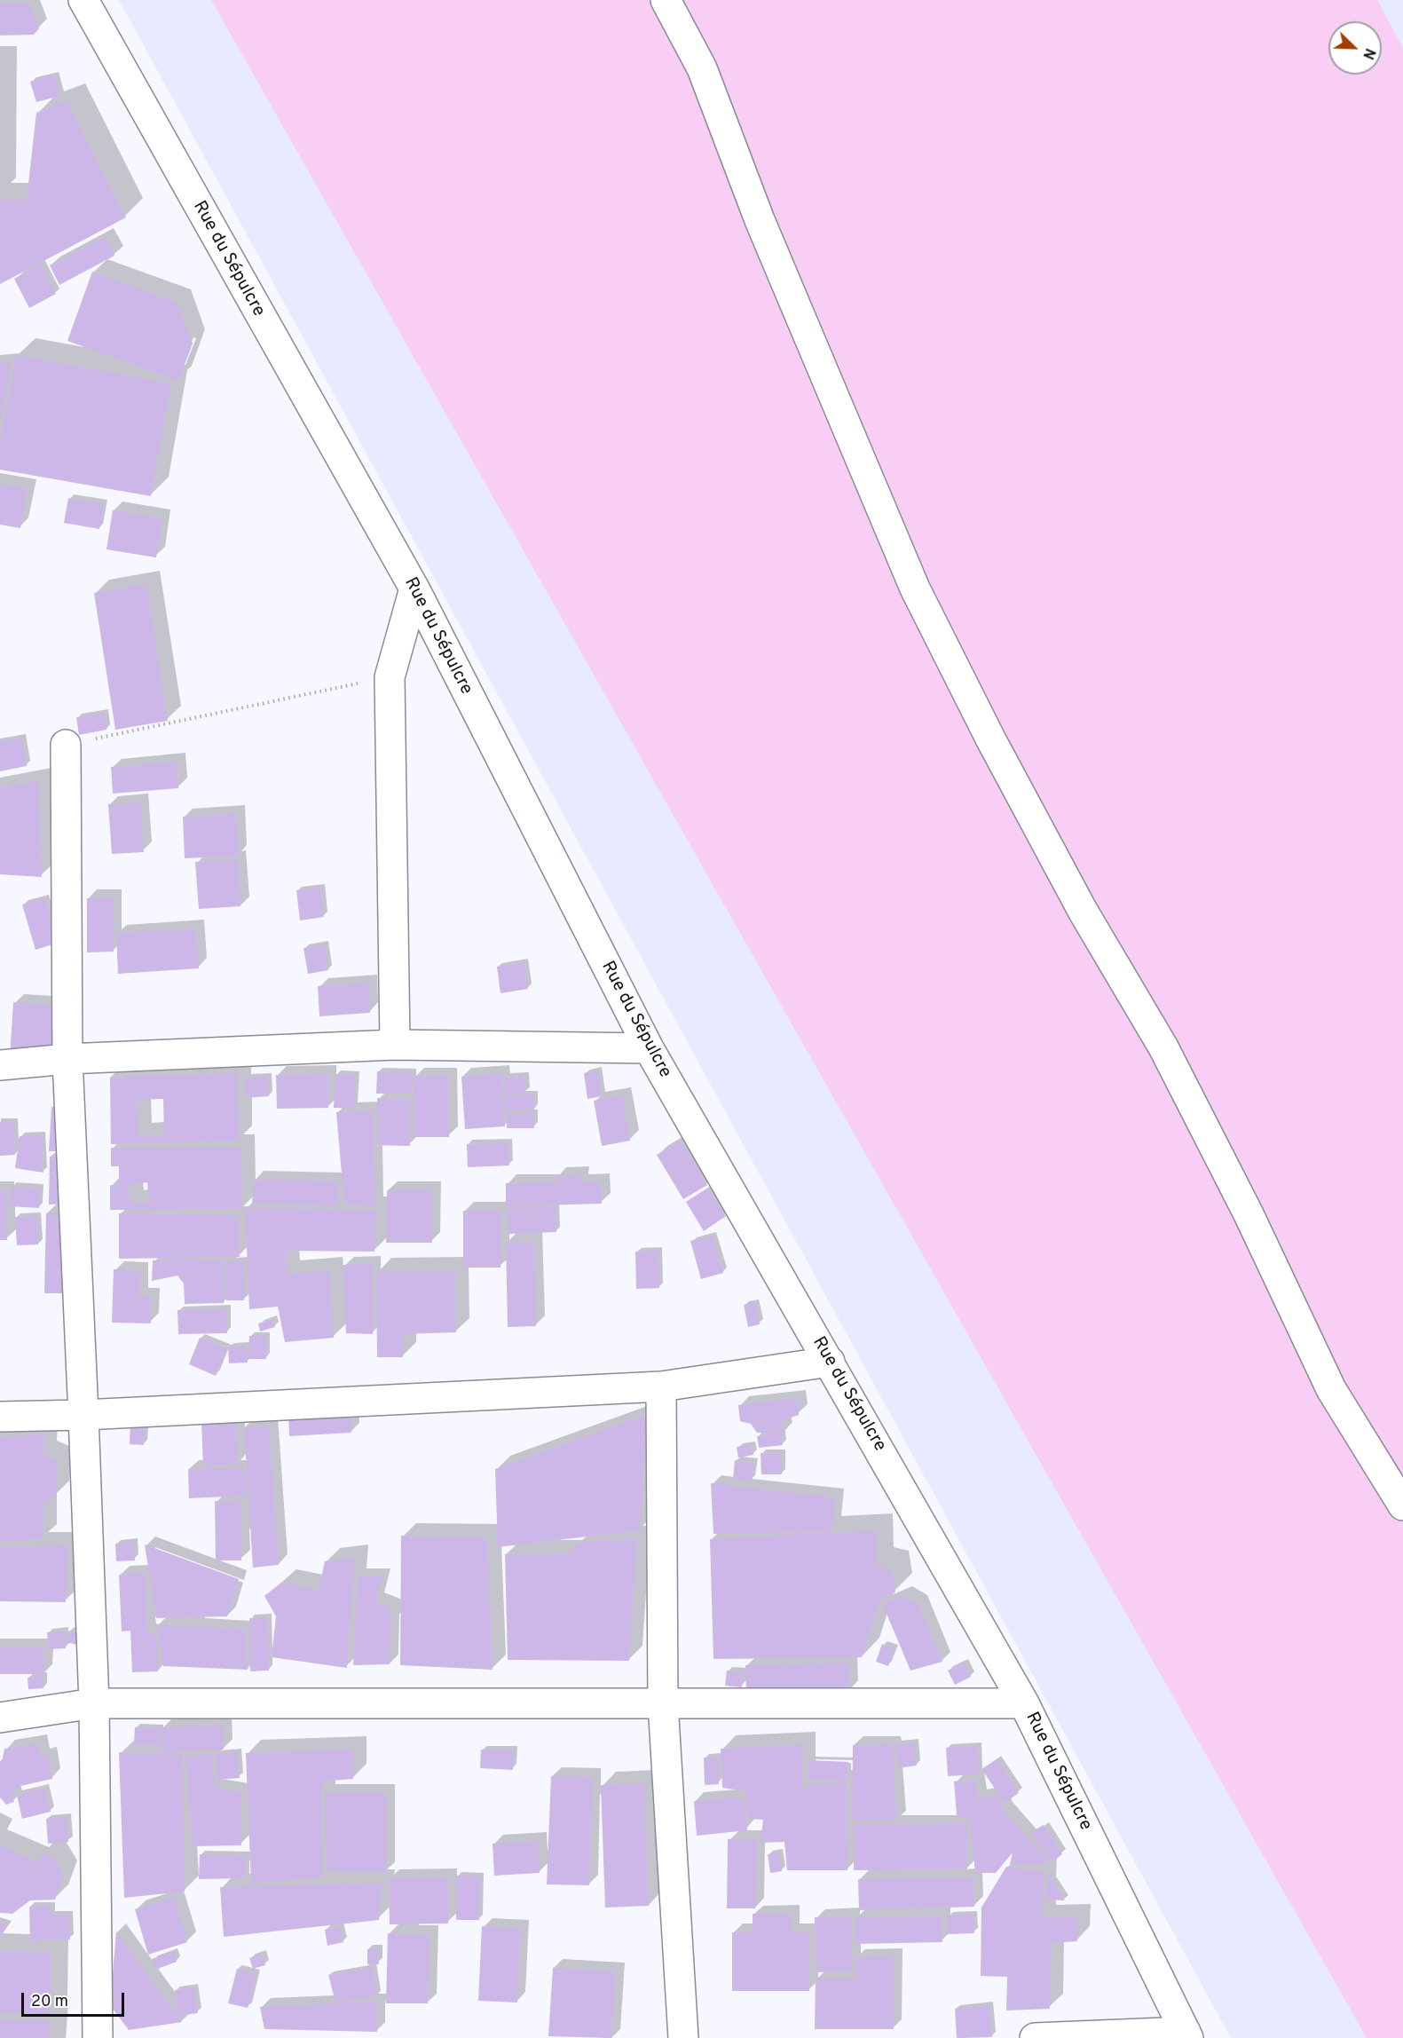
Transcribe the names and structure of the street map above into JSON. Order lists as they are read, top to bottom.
{
  "streets": {
    "street": ["Rue du Sépulcre"]
  },
  "scale_bar": "20 m",
  "north": "bottom right"
}
